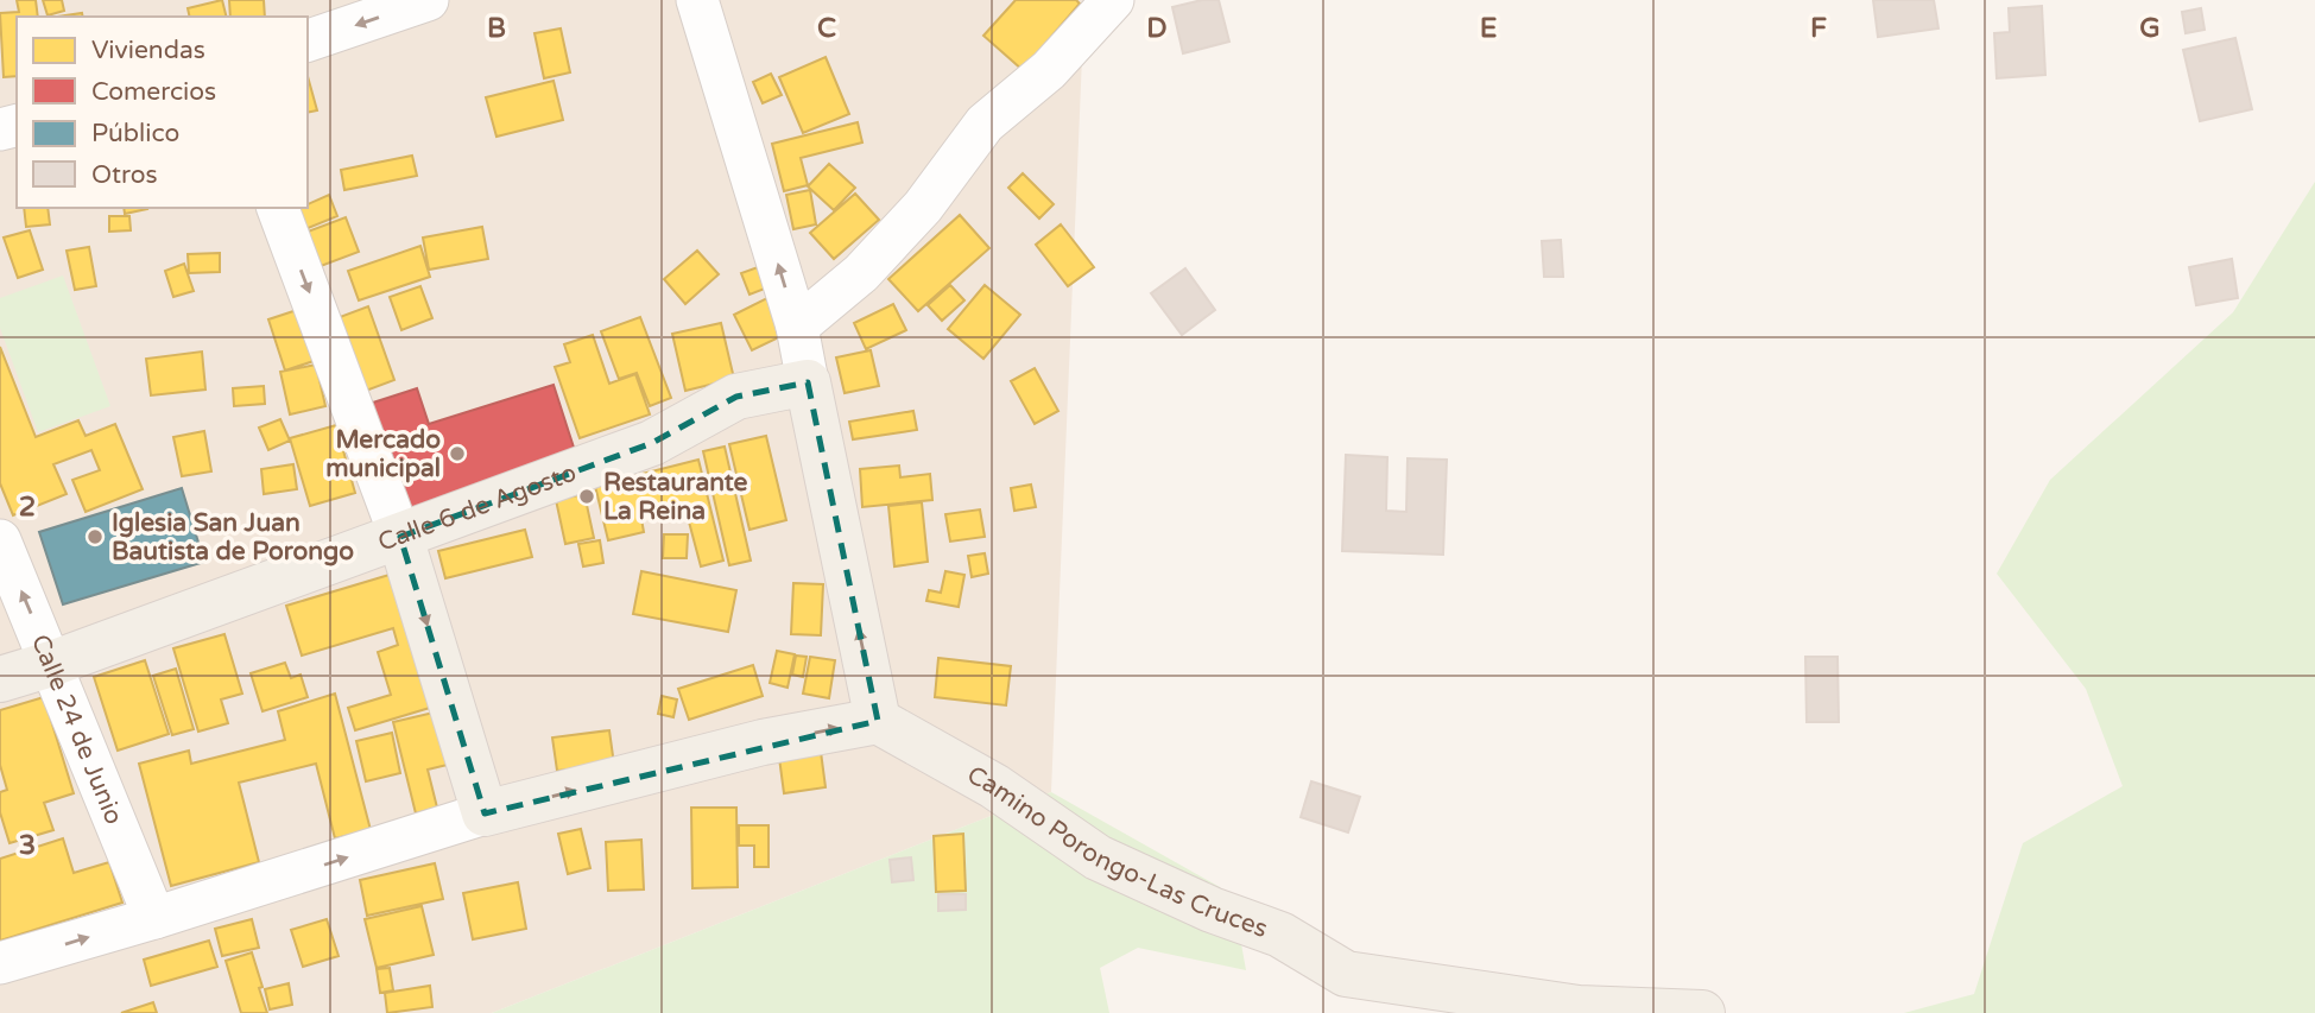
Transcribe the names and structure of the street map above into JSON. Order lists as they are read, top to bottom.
{
  "streets": {
    "main road": ["Calle 6 de Agosto", "Camino Porongo-Las Cruces"],
    "street": ["Calle 24 de Junio"]
  },
  "crossings": [
    ["Calle 6 de Agosto", "Calle 24 de Junio"]
  ],
  "places": ["Mercado municipal", "Restaurante La Reina", "Iglesia San Juan Bautista de Porongo"],
  "legend": [
    "Viviendas",
    "Comercios",
    "Público",
    "Otros"
  ],
  "grid": {
    "columns": [
      "B",
      "C",
      "D",
      "E",
      "F",
      "G"
    ],
    "rows": ["2", "3"]
  }
}
